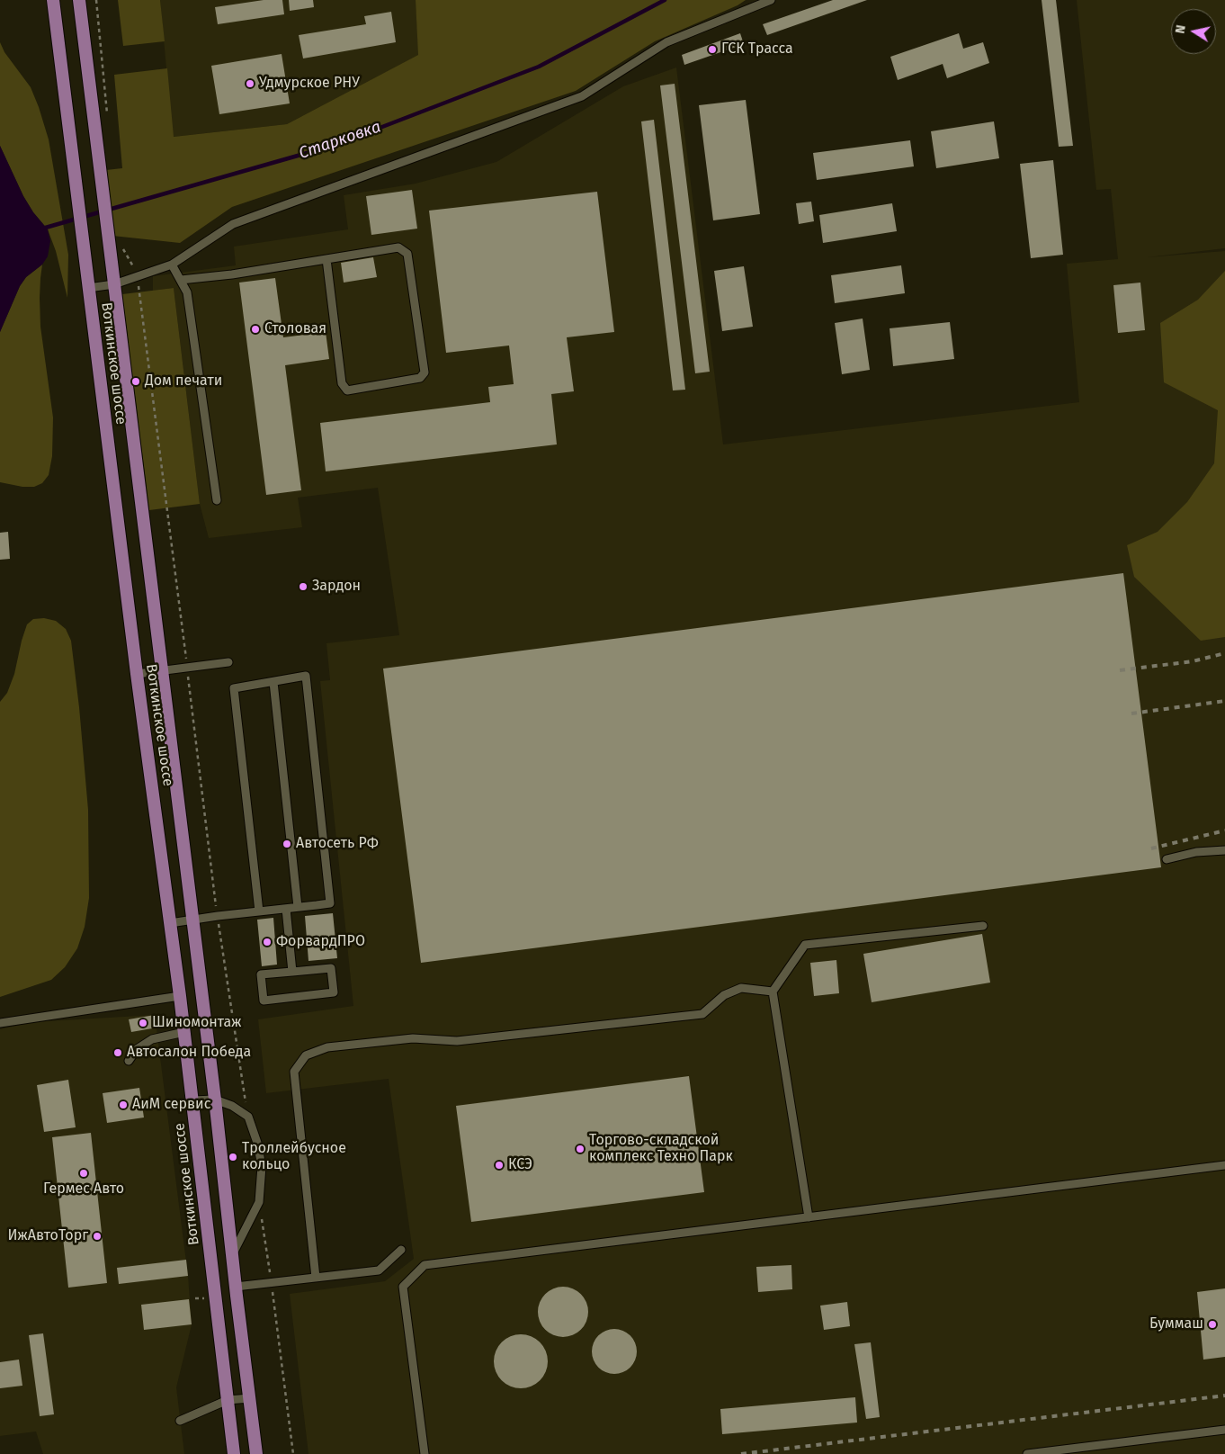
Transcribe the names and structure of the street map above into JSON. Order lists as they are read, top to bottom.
{
  "streets": {
    "main road": ["Воткинское шоссе"]
  },
  "water": ["Старковка"],
  "places": [
    "ГСК Трасса",
    "Удмурское РНУ",
    "Столовая",
    "Дом печати",
    "Зардон",
    "Автосеть РФ",
    "ФорвардПРО",
    "Шиномонтаж",
    "Автосалон Победа",
    "АиМ сервис",
    "Торгово-складской комплекс Техно Парк",
    "Троллейбусное кольцо",
    "КСЭ",
    "Гермес Авто",
    "ИжАвтоТорг",
    "Буммаш"
  ],
  "north": "left"
}
